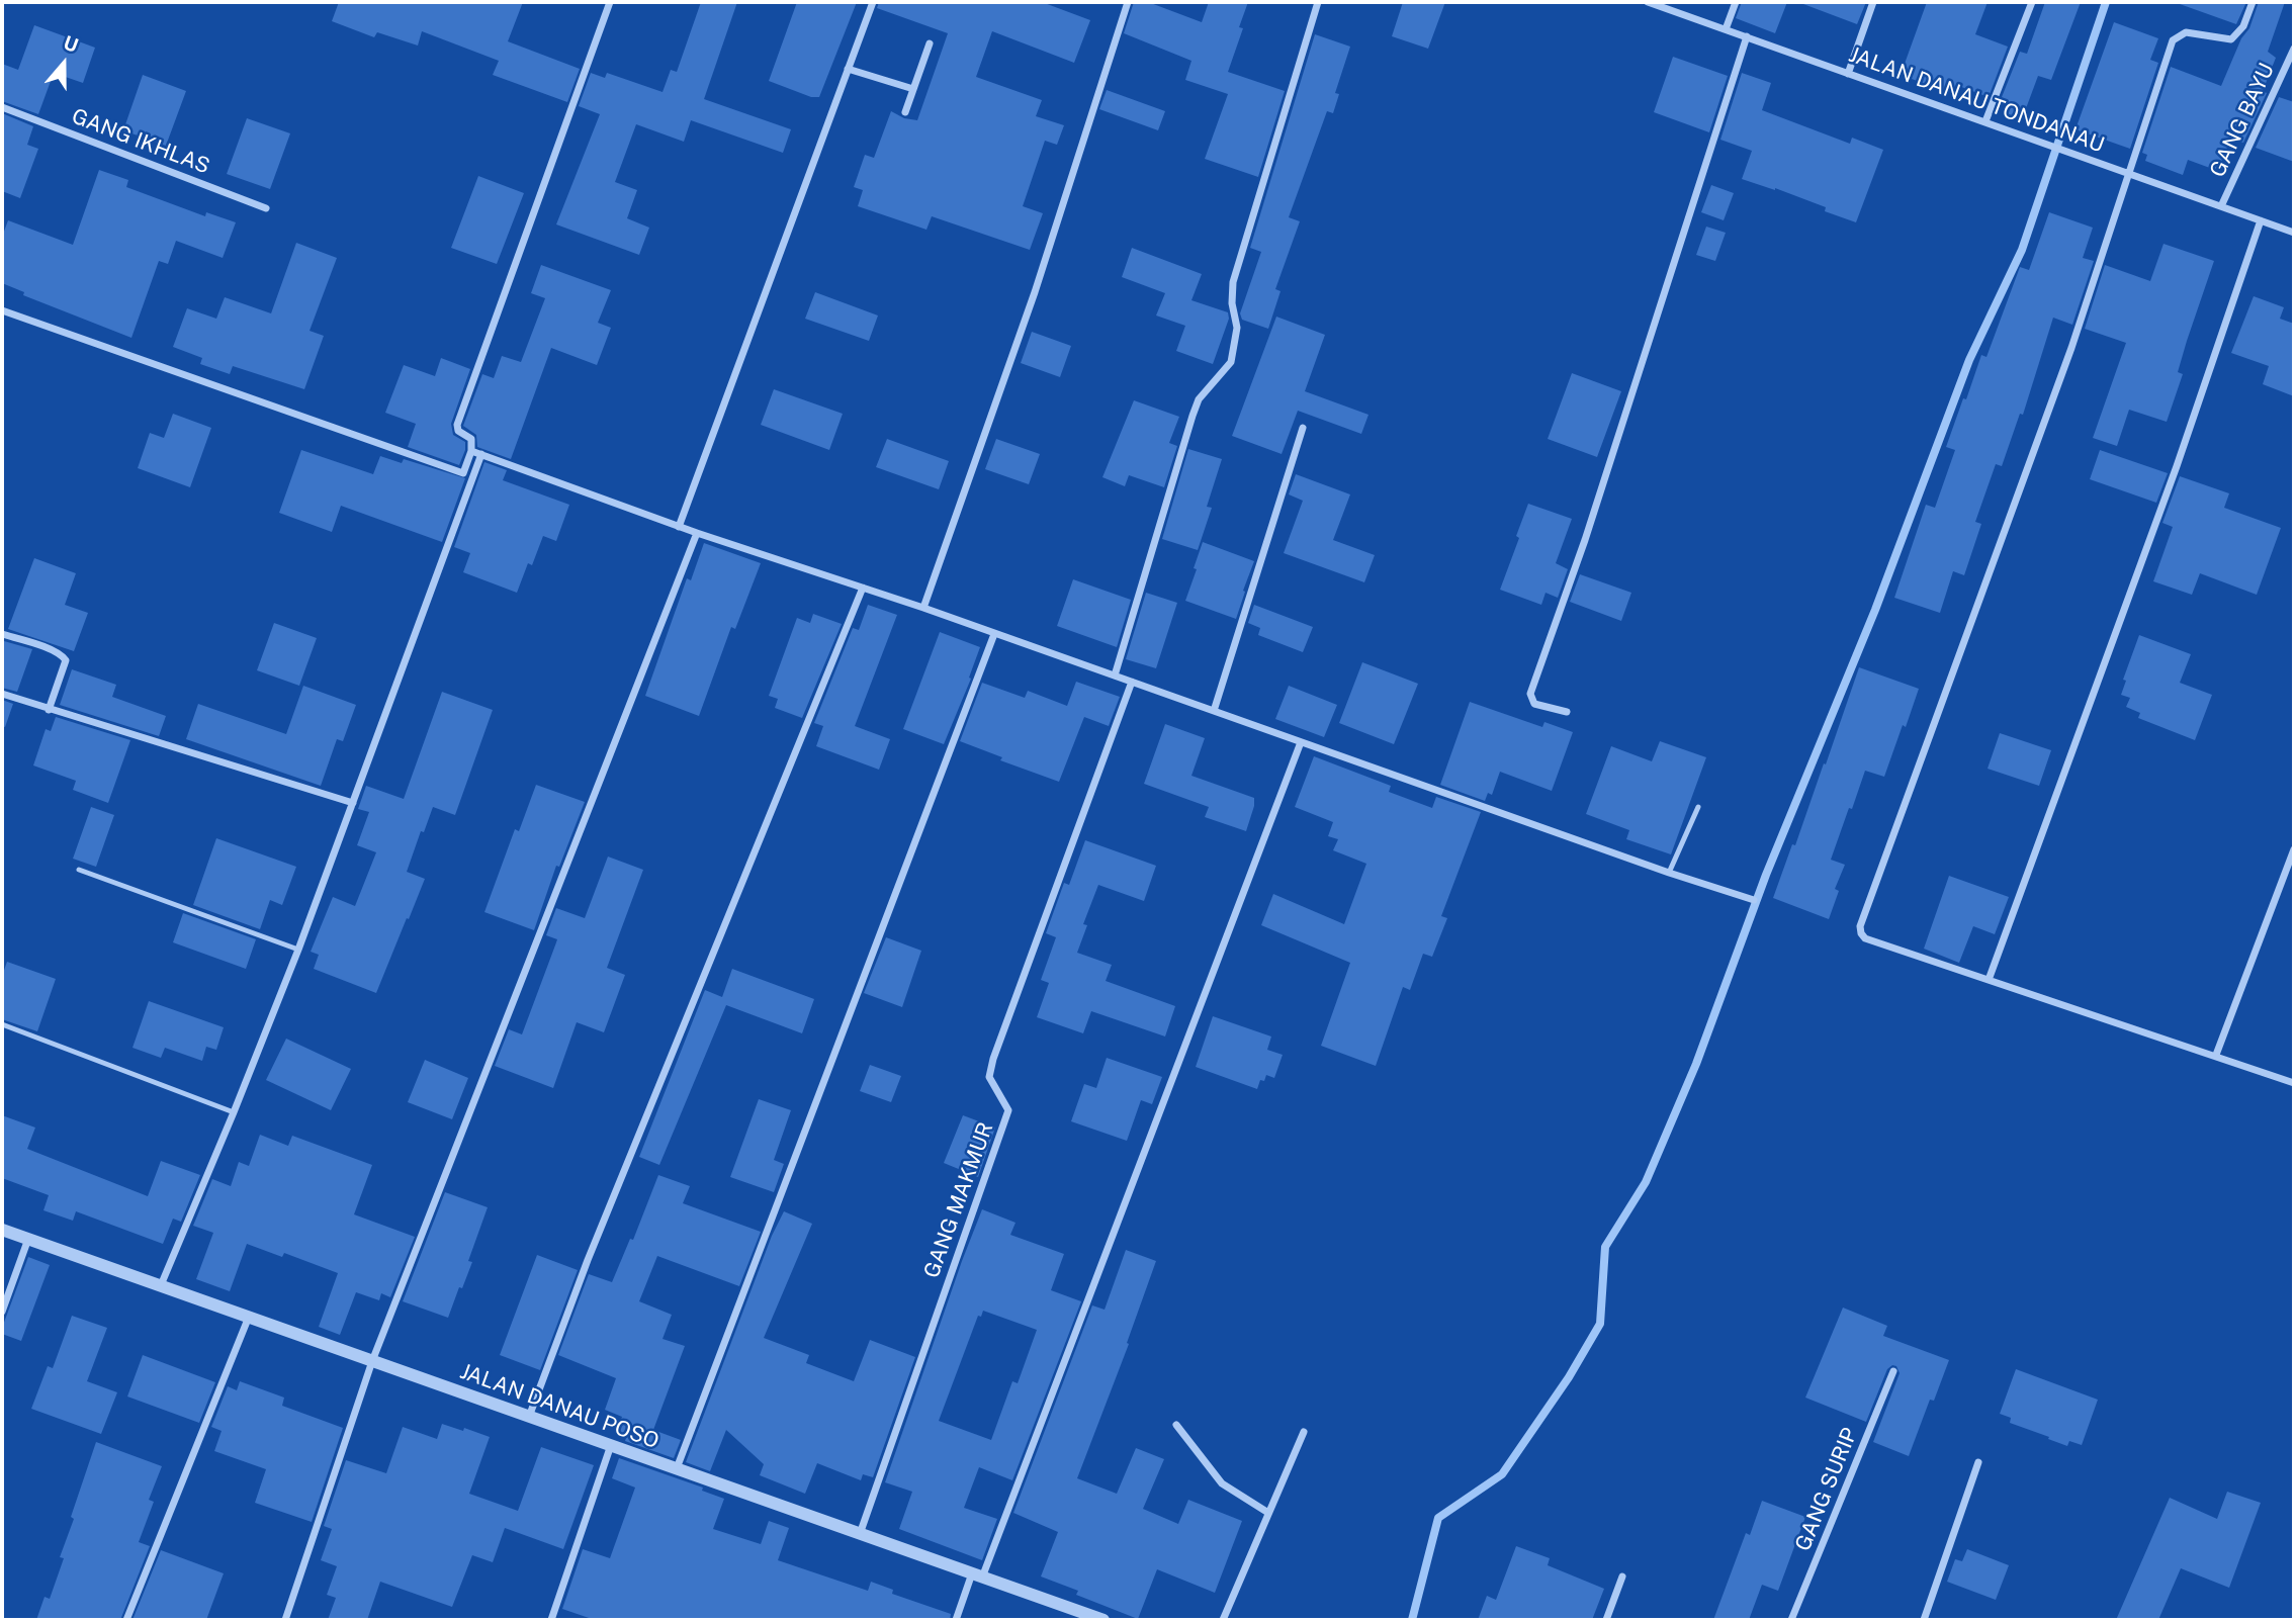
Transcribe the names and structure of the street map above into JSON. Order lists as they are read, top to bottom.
{
  "streets": {
    "street": [
      "JALAN DANAU TONDANAU",
      "GANG BAYU",
      "GANG IKHLAS",
      "GANG MAKMUR",
      "JALAN DANAU POSO",
      "GANG SURIP"
    ]
  },
  "crossings": [
    ["JALAN DANAU TONDANAU", "GANG BAYU"],
    ["GANG MAKMUR", "JALAN DANAU POSO"]
  ],
  "north": "top"
}
